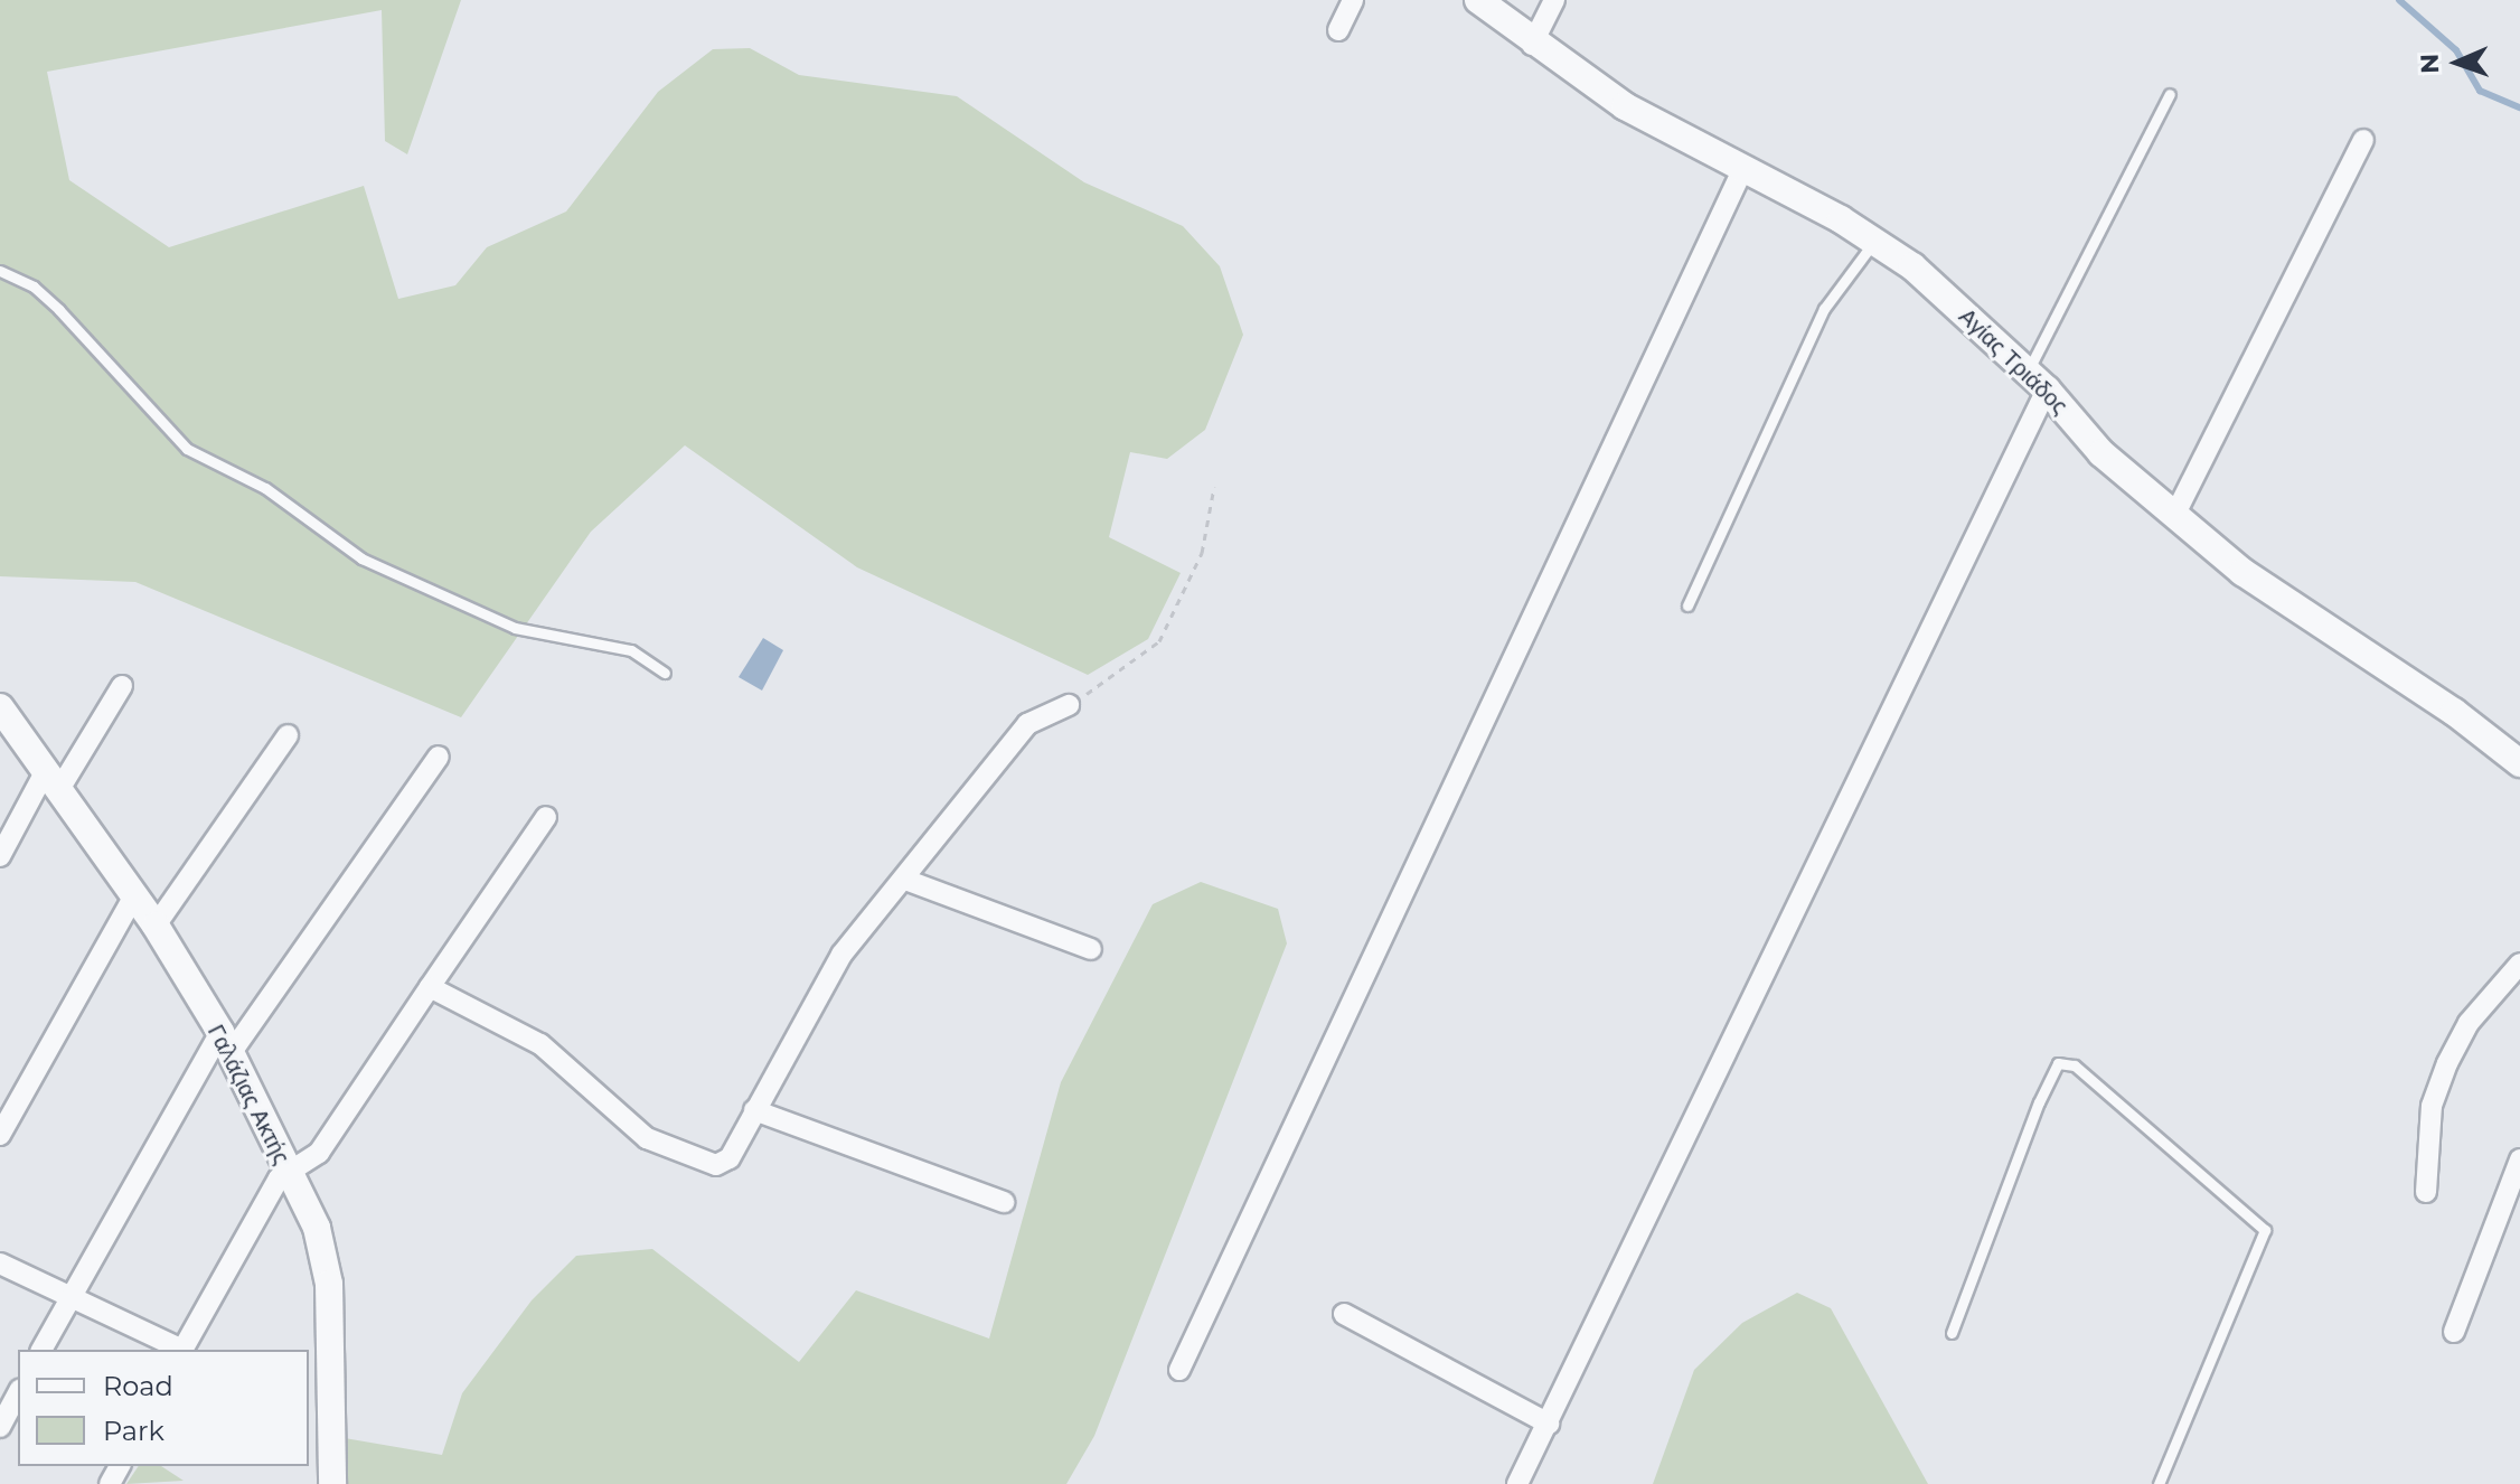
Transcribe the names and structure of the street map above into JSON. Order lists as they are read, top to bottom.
{
  "streets": {
    "street": ["Αγίας Τριάδος", "Γαλάζιας Ακτής"]
  },
  "legend": ["Road", "Park"],
  "north": "left"
}
